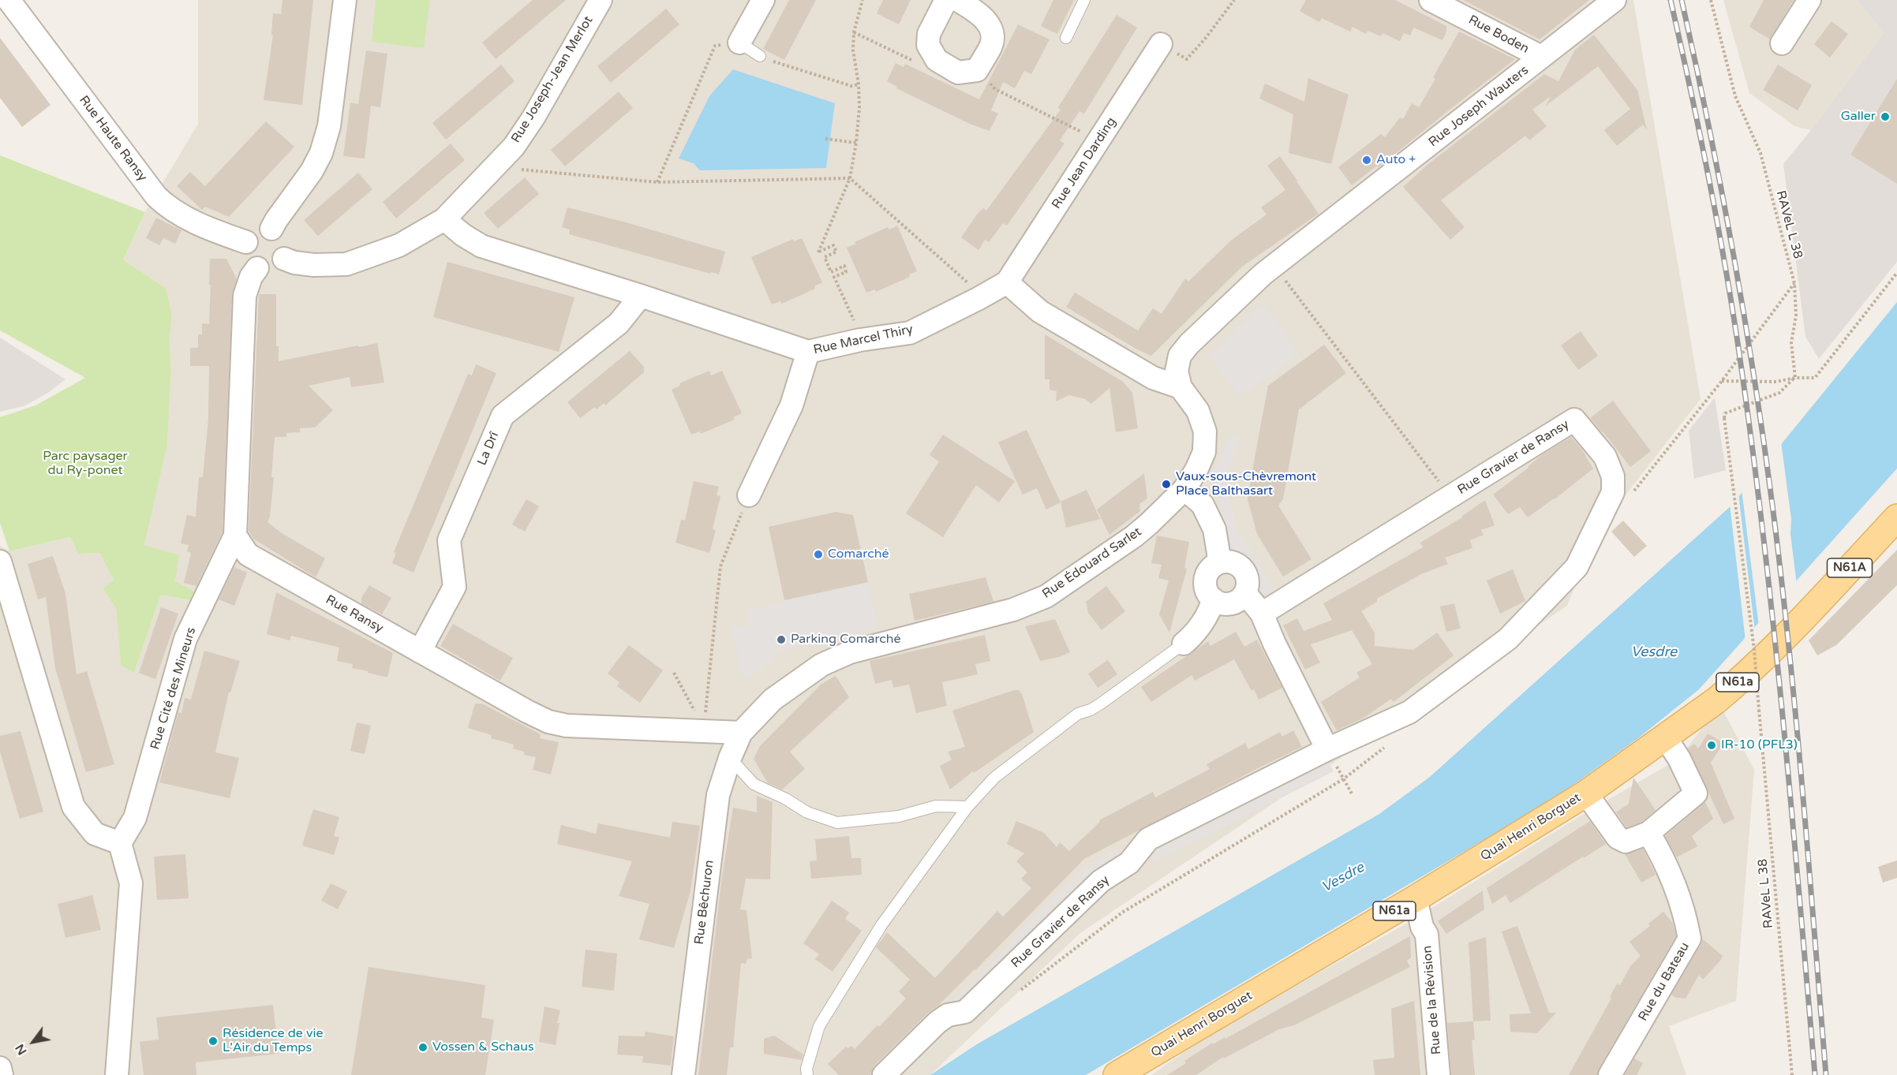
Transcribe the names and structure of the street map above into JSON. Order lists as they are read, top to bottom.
{
  "streets": {
    "main road": ["N61A", "N61a", "Quai Henri Borguet"],
    "street": [
      "Rue Boden",
      "Rue Joseph-Jean Merlot",
      "Rue Joseph Wauters",
      "Rue Haute Ransy",
      "Rue Jean Darding",
      "Rue Marcel Thiry",
      "La Drî",
      "Rue Gravier de Ransy",
      "Rue Édouard Sarlet",
      "Rue Ransy",
      "Rue Cité des Mineurs",
      "Rue Bêchuron",
      "Rue du Bateau",
      "Rue de la Révision"
    ],
    "path": ["RAVeL L 38"]
  },
  "crossings": [
    ["Rue Boden", "Rue Joseph Wauters"],
    ["Rue Joseph-Jean Merlot", "Rue Haute Ransy"],
    ["Rue Joseph-Jean Merlot", "Rue Marcel Thiry"],
    ["Rue Joseph Wauters", "Rue Édouard Sarlet"],
    ["Rue Jean Darding", "Rue Marcel Thiry"],
    ["Rue Marcel Thiry", "La Drî"],
    ["La Drî", "Rue Ransy"],
    ["Rue Édouard Sarlet", "Rue Ransy"],
    ["Rue Édouard Sarlet", "Rue Bêchuron"],
    ["Rue Ransy", "Rue Cité des Mineurs"],
    ["Rue Ransy", "Rue Bêchuron"],
    ["Quai Henri Borguet", "Rue de la Révision"]
  ],
  "water": ["Vesdre"],
  "parks": ["Parc paysager du Ry-ponet"],
  "places": [
    "Galler",
    "Auto +",
    "Vaux-sous-Chèvremont Place Balthasart",
    "Comarché",
    "Parking Comarché",
    "IR-10 (PFL3)",
    "Résidence de vie L'Air du Temps",
    "Vossen & Schaus"
  ],
  "north": "bottom left"
}
